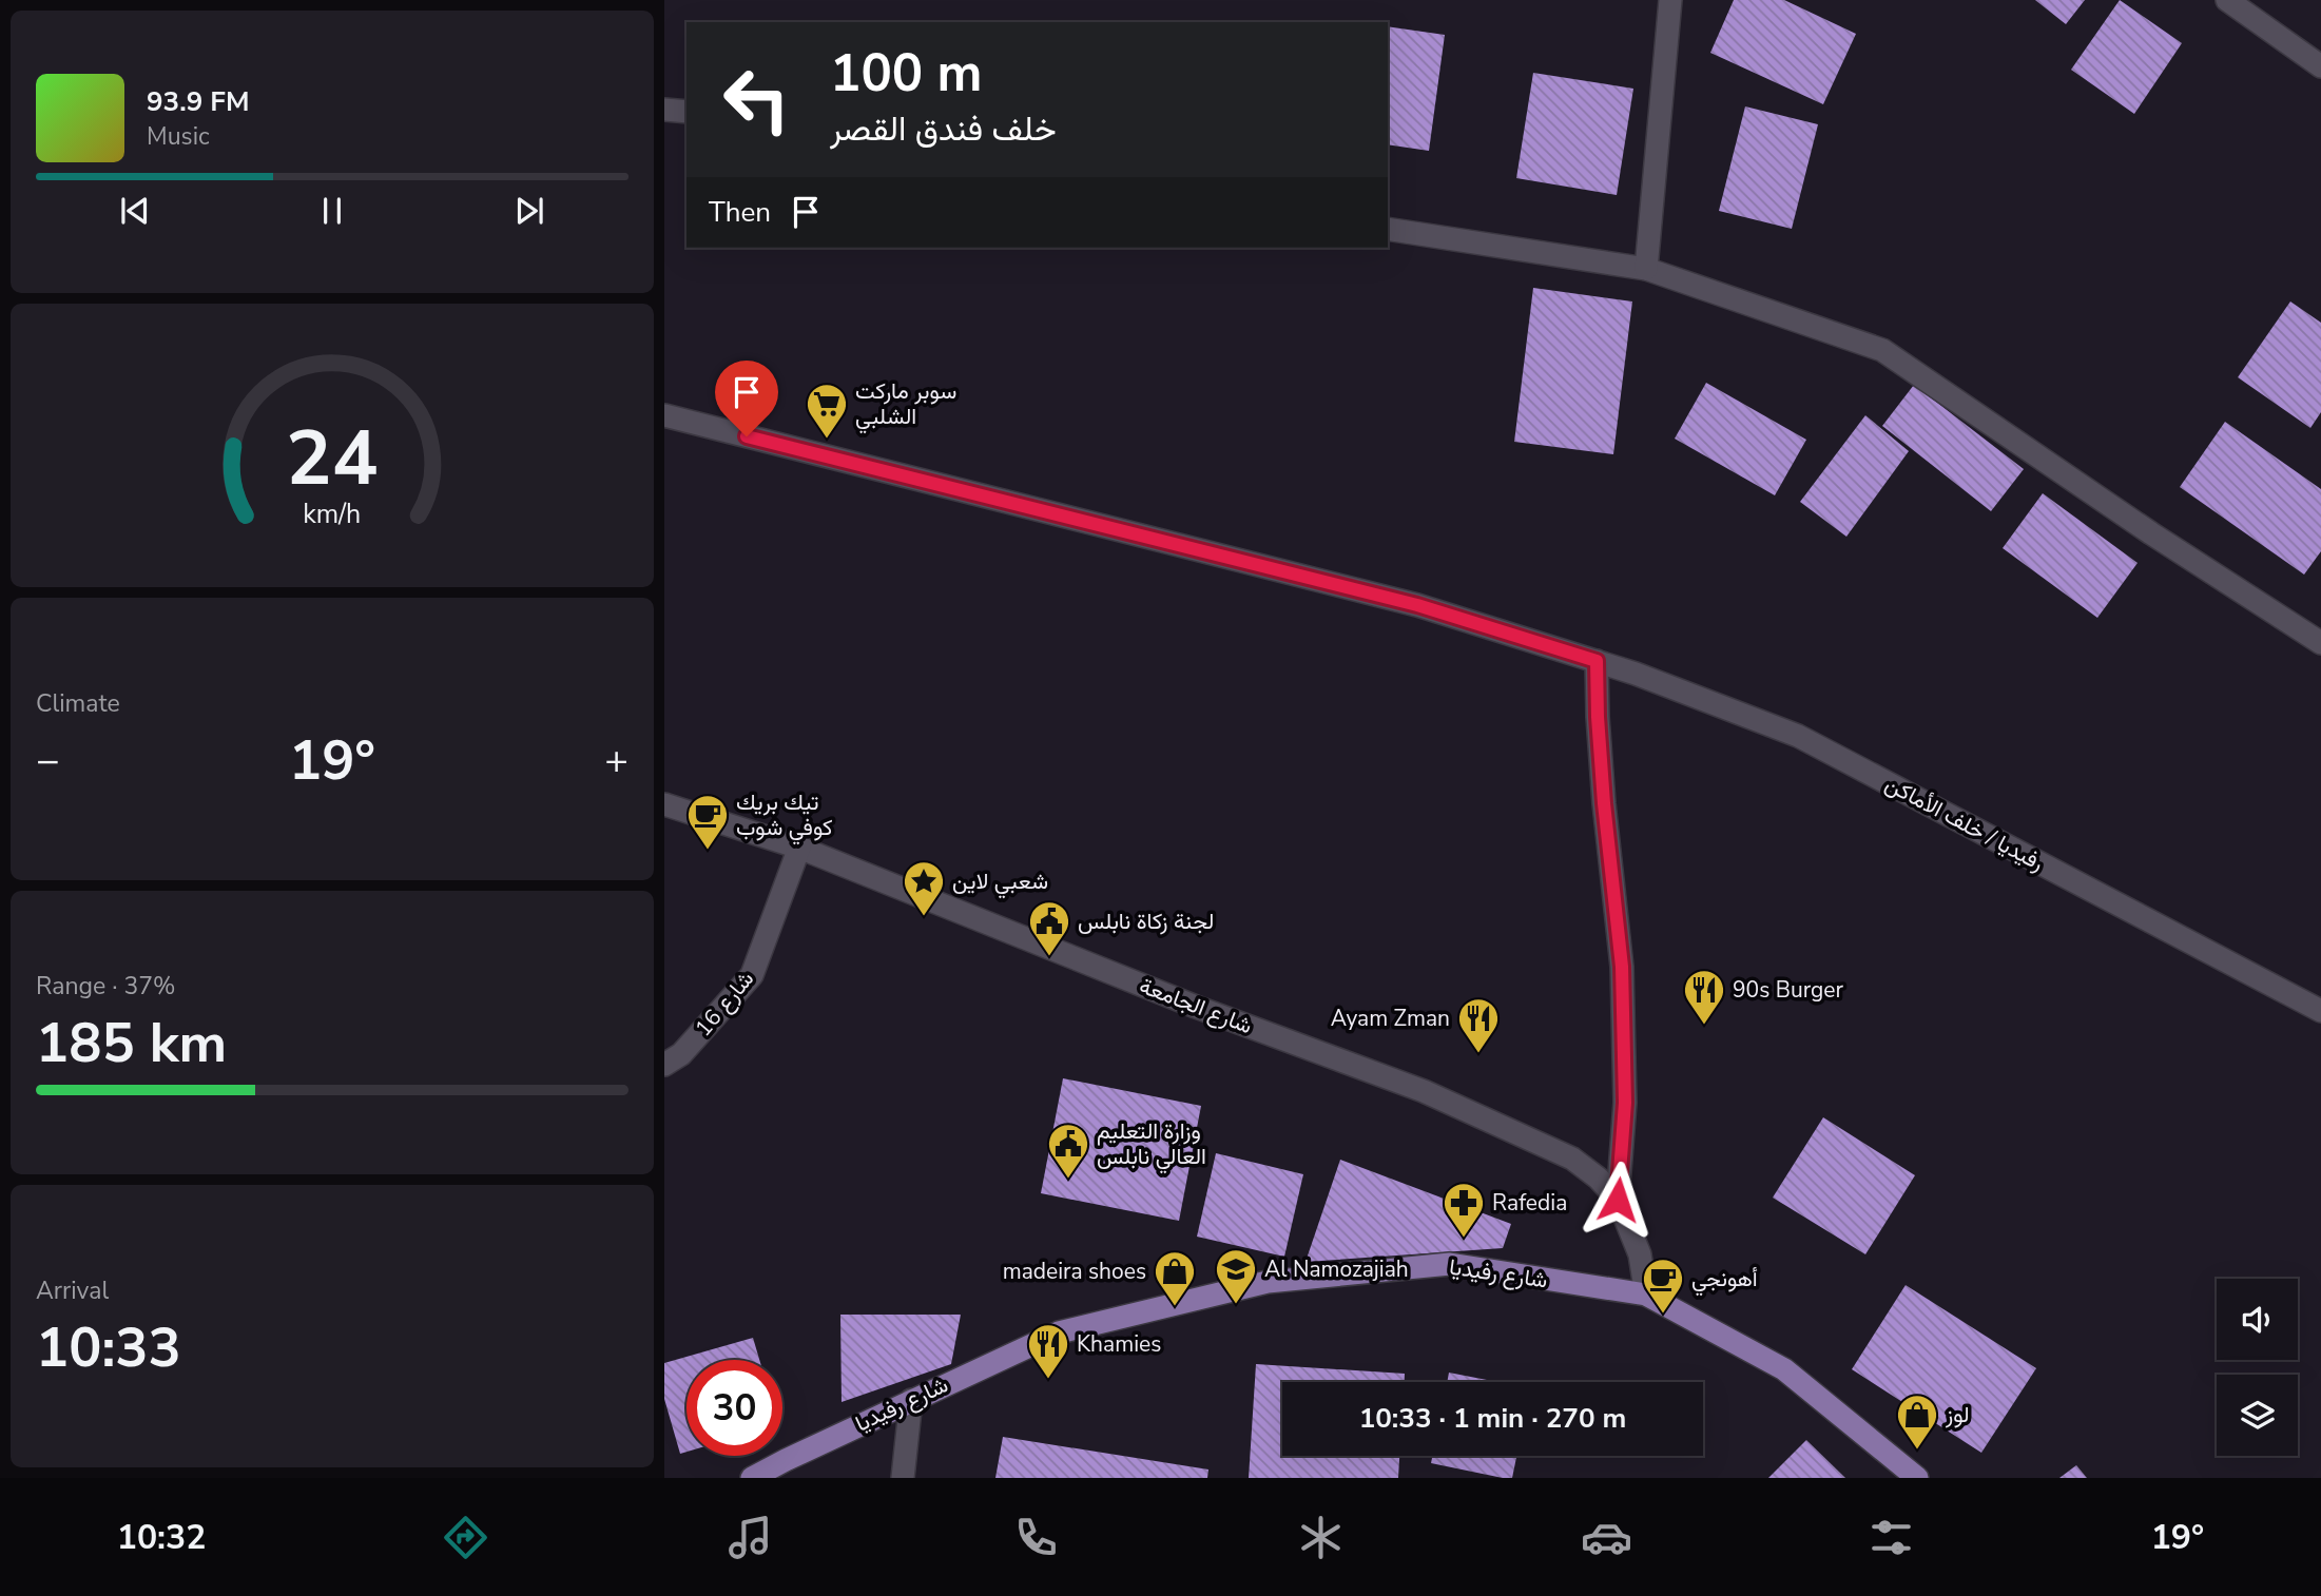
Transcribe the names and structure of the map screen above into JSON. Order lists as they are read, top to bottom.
{
  "streets": {
    "main road": ["شارع رفيديا"],
    "street": ["رفيديا / خلف الأماكن", "شارع 16", "شارع الجامعة"]
  },
  "crossings": [
    ["شارع 16", "شارع الجامعة"],
    ["شارع الجامعة", "شارع رفيديا"]
  ],
  "places": {
    "supermarket": ["سوبر ماركت الشلبي"],
    "cafe": ["تيك بريك كوفي شوب", "أهونجي"],
    "place": ["شعبي لاين"],
    "public building": ["لجنة زكاة نابلس", "وزارة التعليم العالي نابلس"],
    "restaurant": ["90s Burger", "Ayam Zman", "Khamies"],
    "pharmacy": ["Rafedia"],
    "school or university": ["Al Namozajiah"],
    "shop": ["madeira shoes", "لوز"]
  },
  "page": {
    "turn": ["100 m", "خلف فندق القصر"],
    "song": ["93.9 FM", "Music"],
    "then": "Then",
    "tile": [
      "Climate",
      ["Range · 37%", "185 km"],
      ["Arrival", "10:33"]
    ],
    "heat": ["−", "19°", "+"],
    "limit": "30",
    "trip": "10:33 · 1 min · 270 m",
    "tabs": ["10:32", "19°"],
    "gauge": ["24", "km/h"]
  }
}
